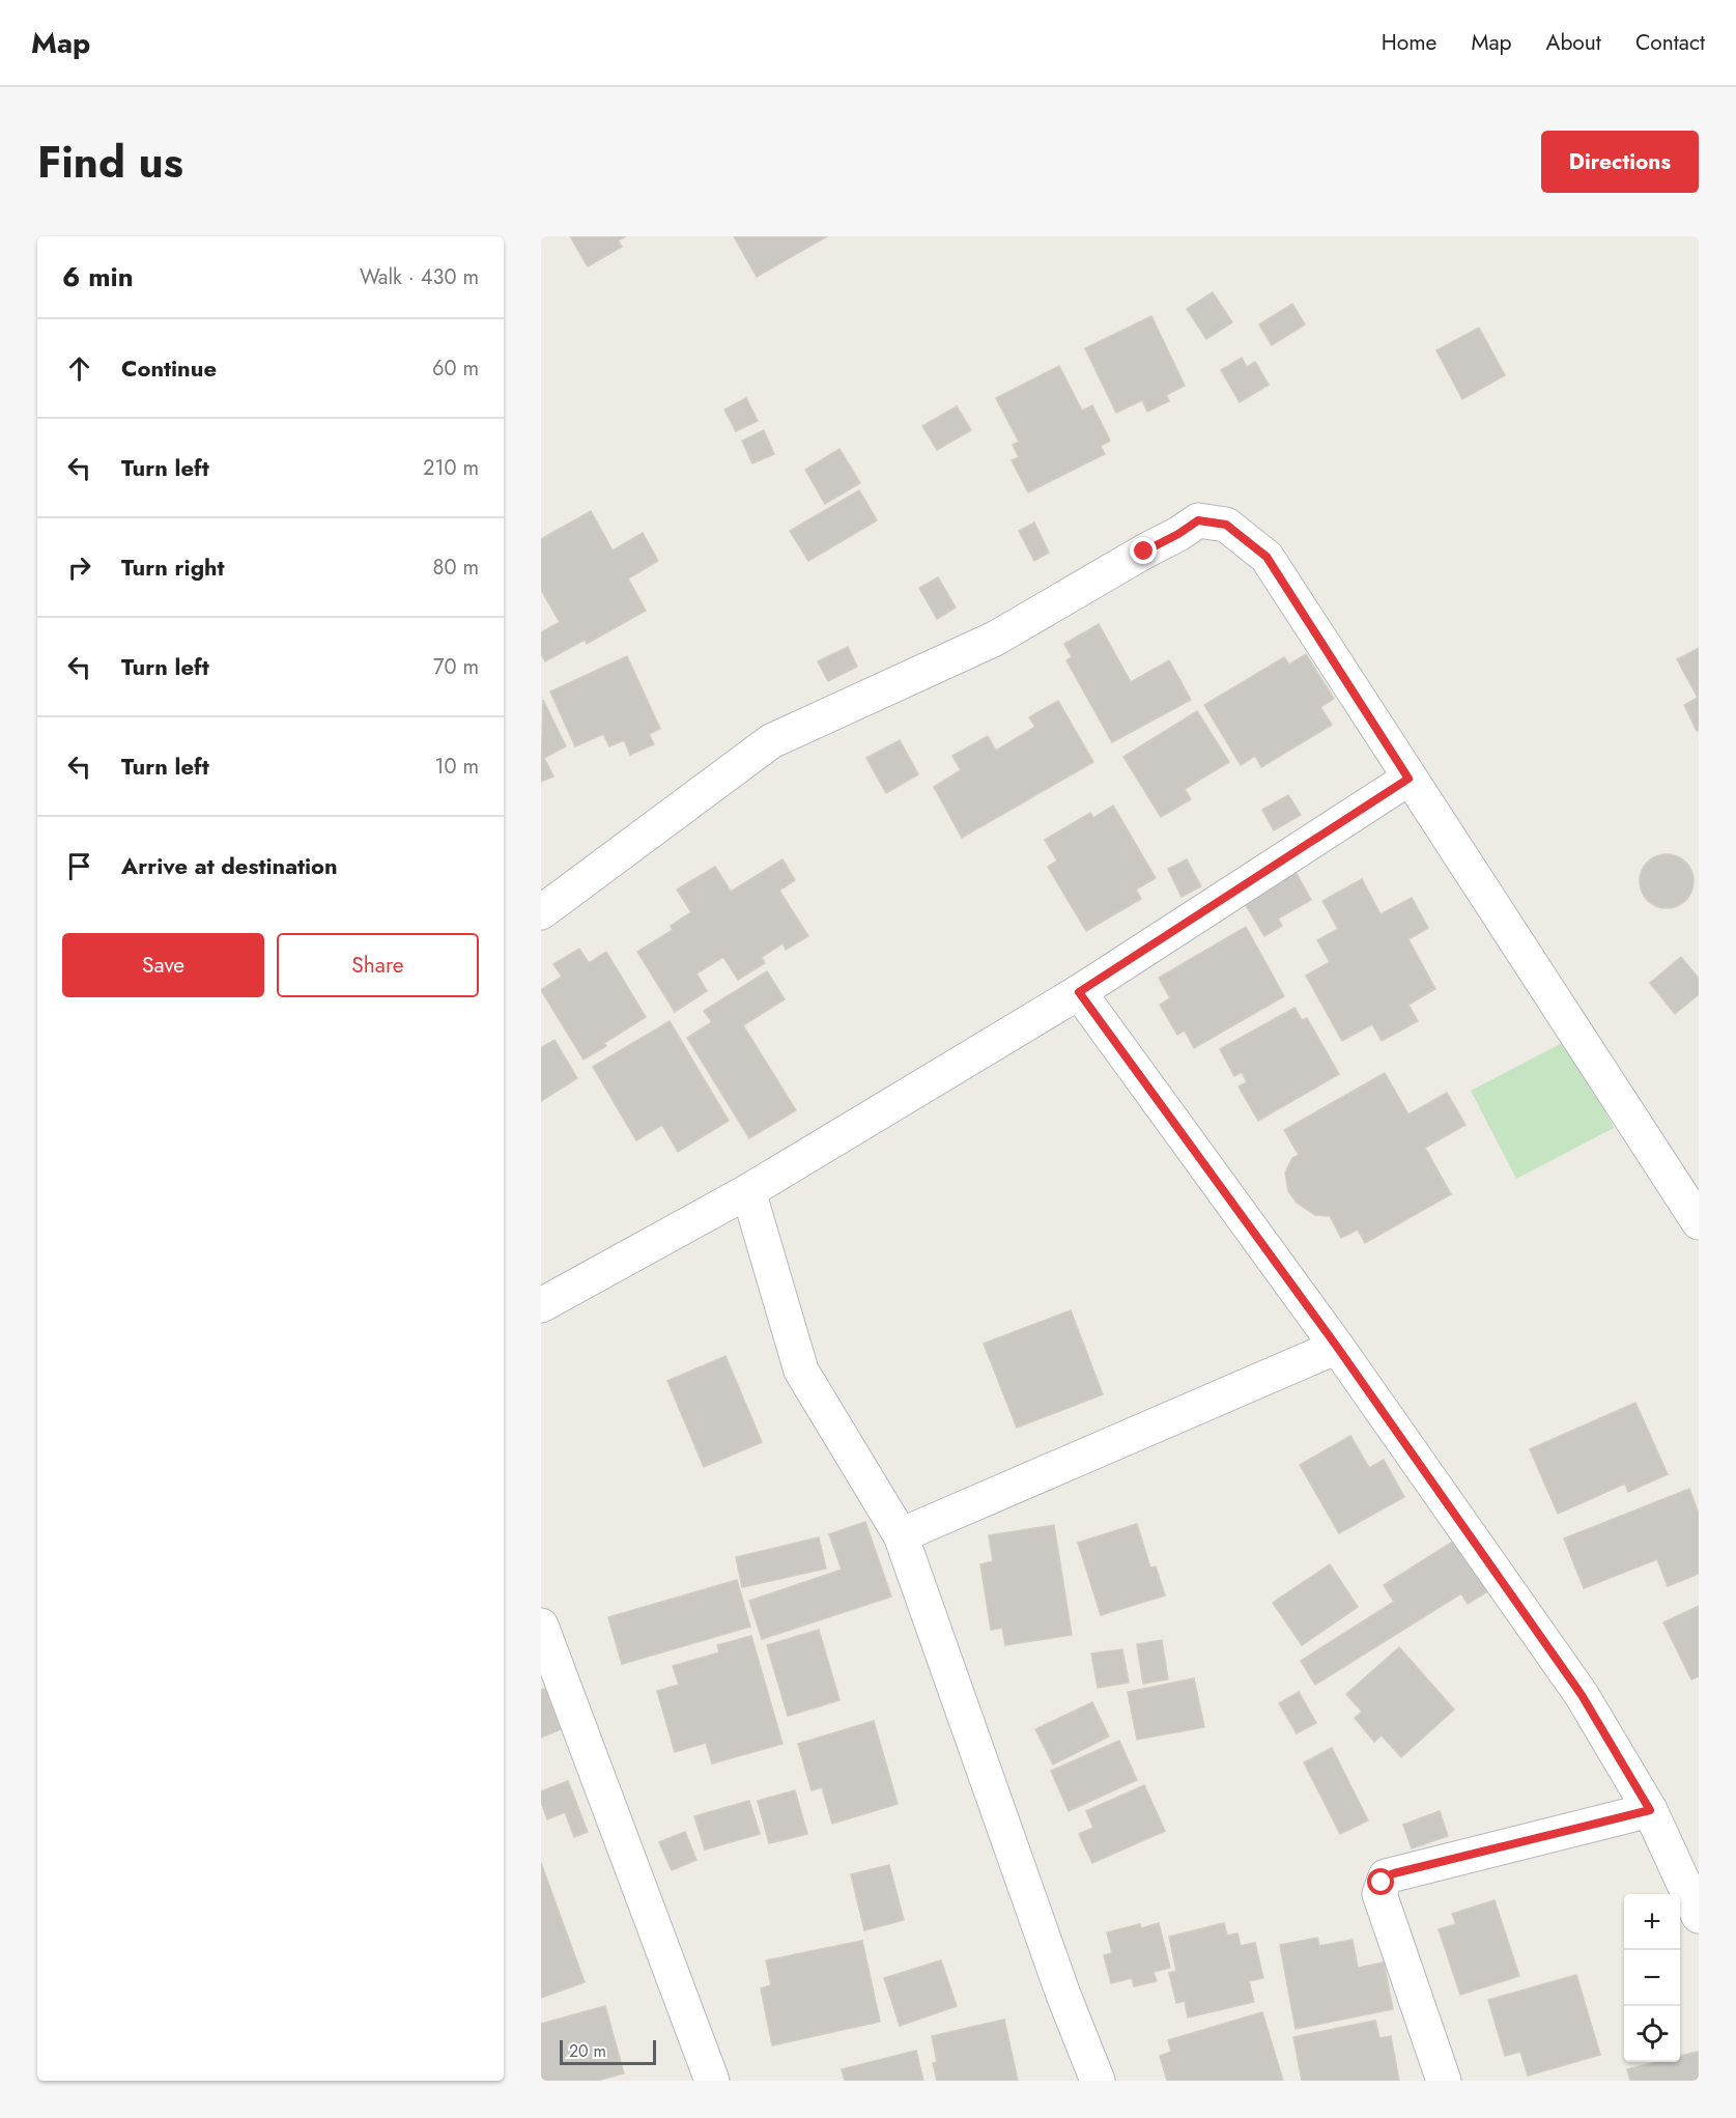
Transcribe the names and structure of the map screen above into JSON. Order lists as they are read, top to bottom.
{
  "scale_bar": "20 m",
  "page": {
    "header": "Map",
    "nav": [
      "Home",
      "Map",
      "About",
      "Contact"
    ],
    "title": "Find us",
    "buttons": [
      "Directions",
      ["Save", "Share"]
    ],
    "heading": ["6 min", "Walk · 430 m"],
    "list": [
      ["Continue", "60 m"],
      ["Turn left", "210 m"],
      ["Turn right", "80 m"],
      ["Turn left", "70 m"],
      ["Turn left", "10 m"],
      "Arrive at destination"
    ],
    "map_buttons": ["+", "−"],
    "scale": "20 m"
  }
}
